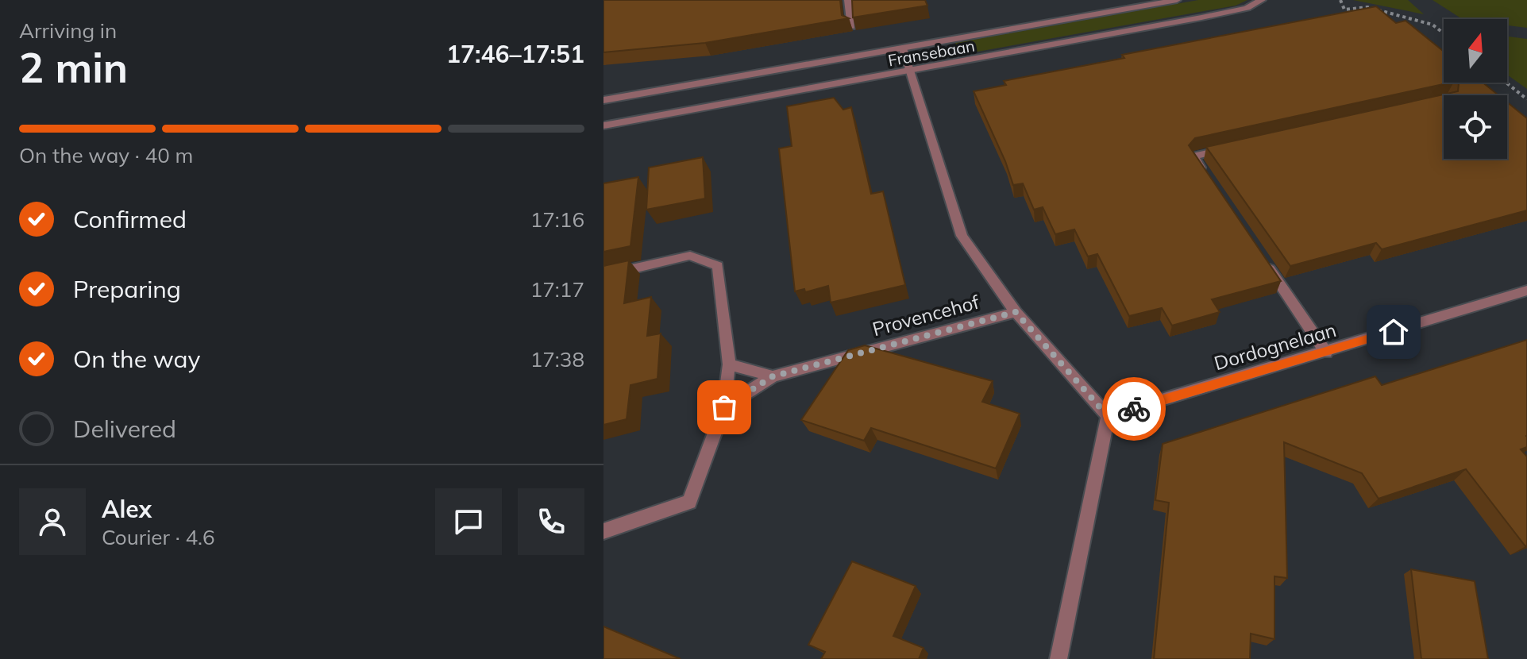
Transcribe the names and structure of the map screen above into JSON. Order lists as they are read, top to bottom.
{
  "streets": {
    "street": ["Fransebaan", "Provencehof", "Dordognelaan"]
  },
  "north": "top",
  "page": {
    "heading": ["2 min", "Arriving in", "17:46–17:51"],
    "panel": ["Alex", "Courier · 4.6"],
    "bar": "On the way · 40 m",
    "list": [
      ["Confirmed", "17:16"],
      ["Preparing", "17:17"],
      ["On the way", "17:38"],
      "Delivered"
    ]
  }
}
